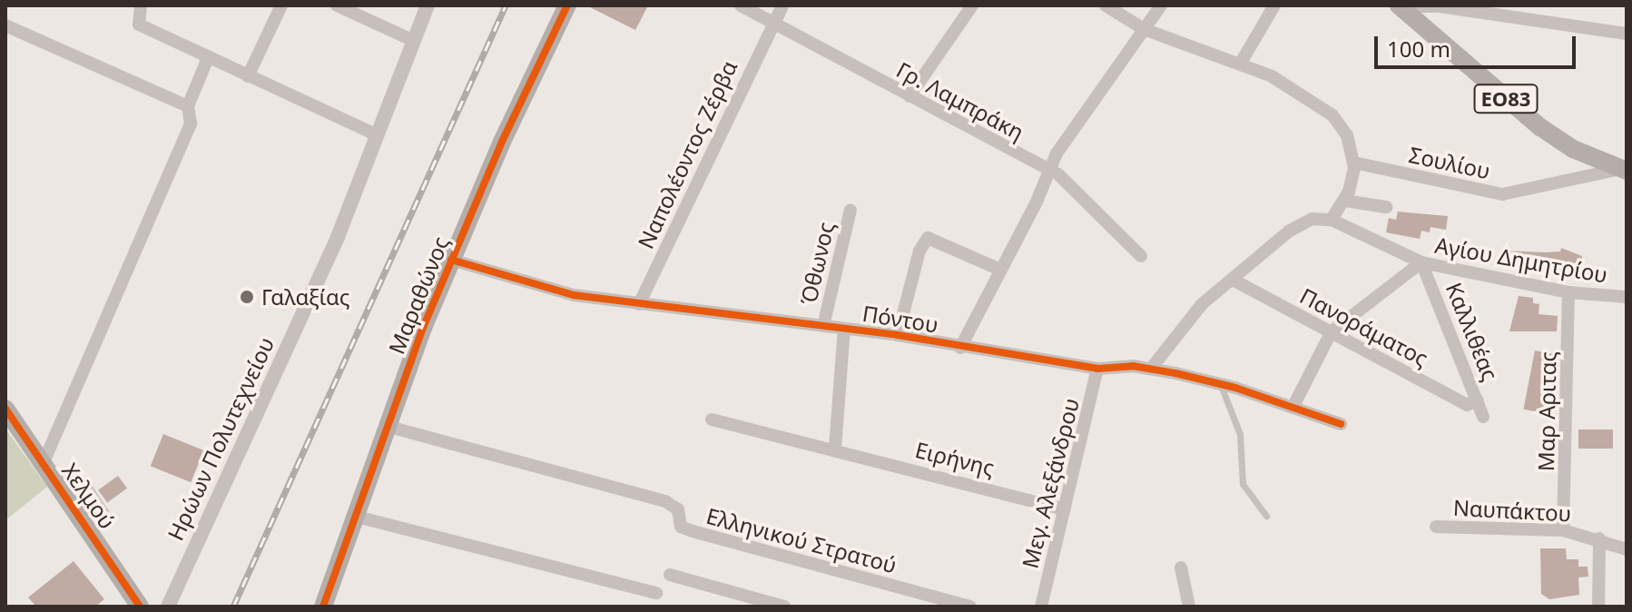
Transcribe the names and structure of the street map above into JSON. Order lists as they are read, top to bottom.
{
  "streets": {
    "main road": ["ΕΟ83", "Μαραθώνος", "Χελμού"],
    "street": [
      "Γρ. Λαμπράκη",
      "Ναπολέοντος Ζέρβα",
      "Σουλίου",
      "Αγίου Δημητρίου",
      "Όθωνος",
      "Πόντου",
      "Πανοράματος",
      "Καλλιθέας",
      "Μαρ Αριτας",
      "Ηρώων Πολυτεχνείου",
      "Ειρήνης",
      "Μεγ. Αλεξάνδρου",
      "Ναυπάκτου",
      "Ελληνικού Στρατού"
    ]
  },
  "crossings": [
    ["ΕΟ83", "Σουλίου"],
    ["Γρ. Λαμπράκη", "Ναπολέοντος Ζέρβα"],
    ["Ναπολέοντος Ζέρβα", "Πόντου"],
    ["Αγίου Δημητρίου", "Καλλιθέας"],
    ["Αγίου Δημητρίου", "Μαρ Αριτας"],
    ["Όθωνος", "Πόντου"],
    ["Μαραθώνος", "Πόντου"],
    ["Μαραθώνος", "Ελληνικού Στρατού"],
    ["Πόντου", "Μεγ. Αλεξάνδρου"],
    ["Πανοράματος", "Καλλιθέας"],
    ["Μαρ Αριτας", "Ναυπάκτου"],
    ["Ειρήνης", "Μεγ. Αλεξάνδρου"]
  ],
  "places": ["Γαλαξίας"],
  "scale_bar": "100 m"
}
